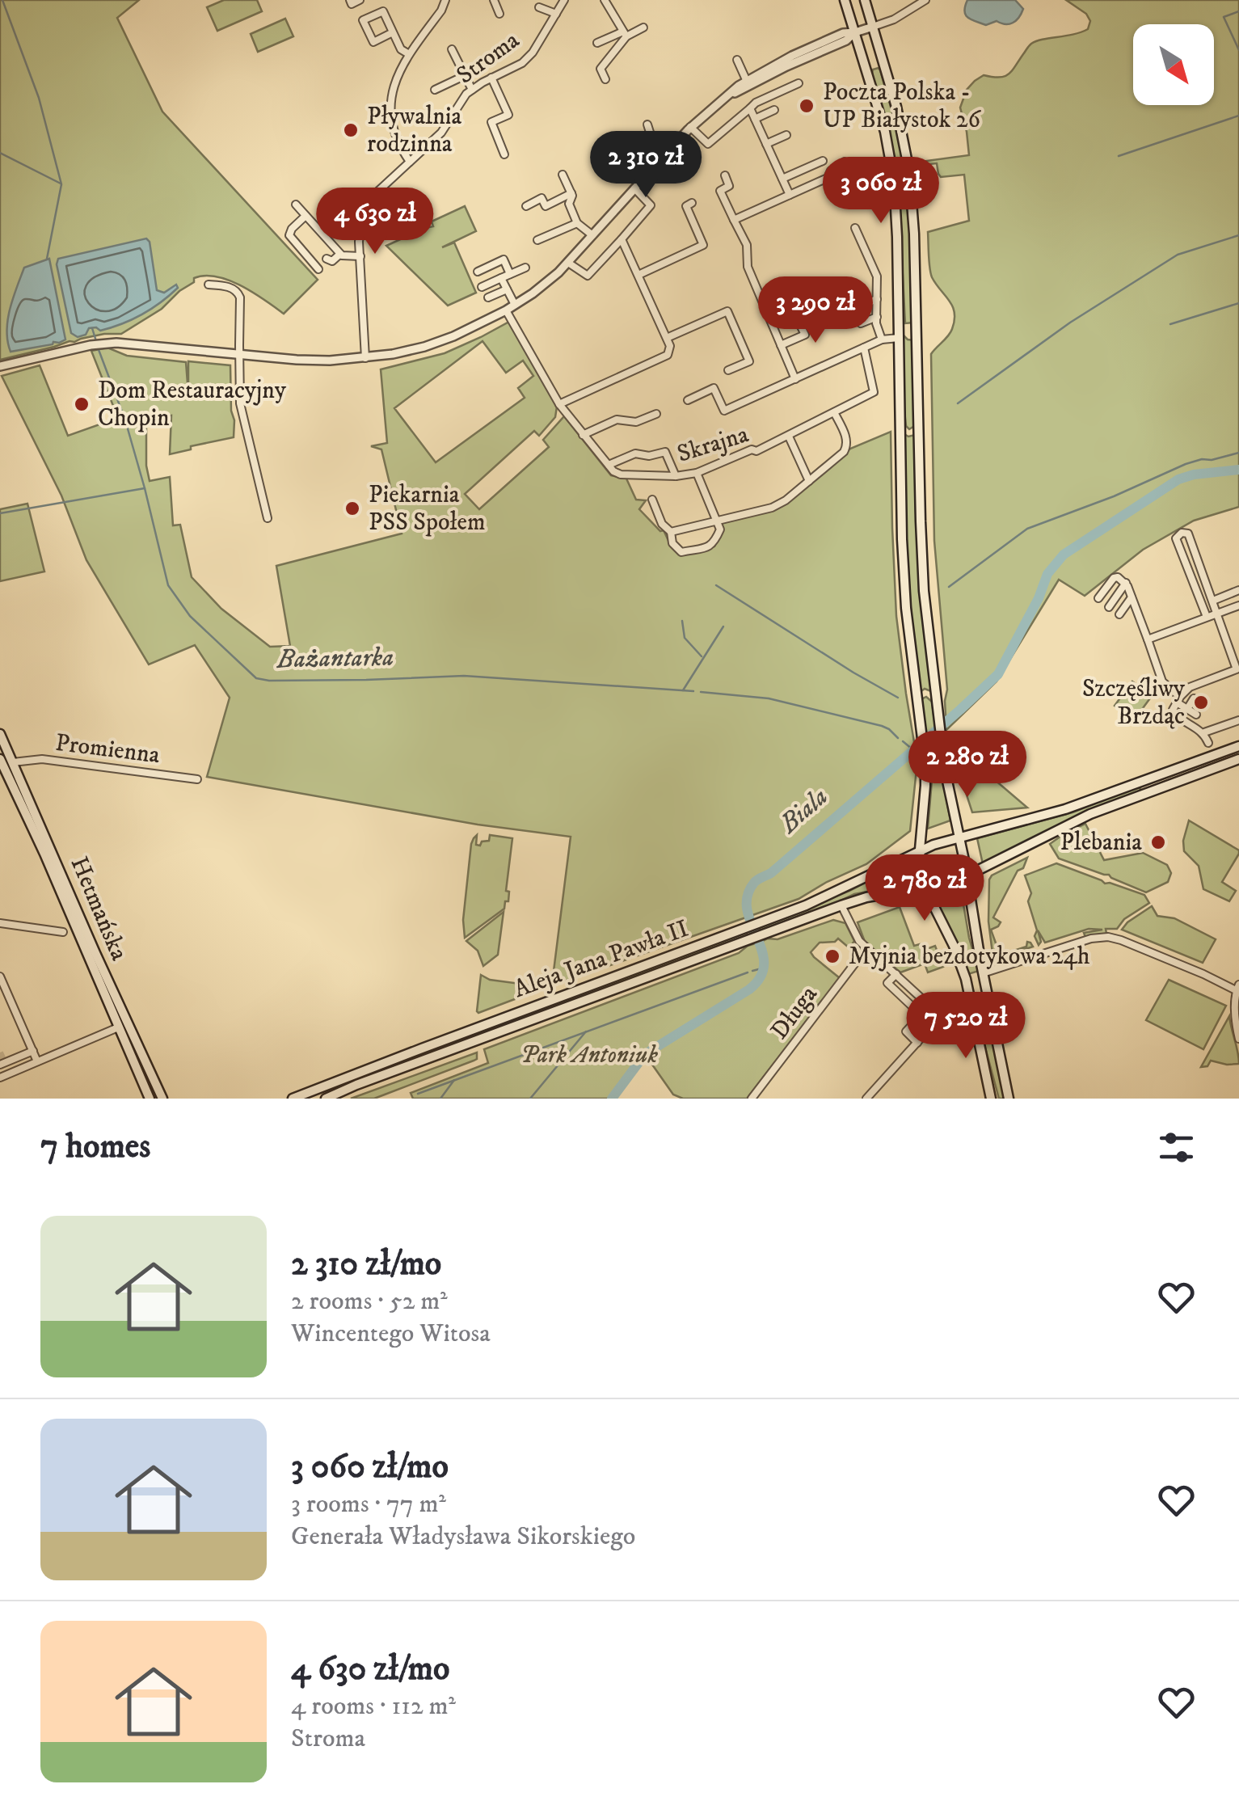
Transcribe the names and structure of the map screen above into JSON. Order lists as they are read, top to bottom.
{
  "streets": {
    "main road": ["Hetmańska", "Aleja Jana Pawła II"],
    "street": [
      "Stroma",
      "Skrajna",
      "Promienna",
      "Długa"
    ]
  },
  "crossings": [
    ["Promienna", "Hetmańska"]
  ],
  "water": ["Bażantarka", "Biala"],
  "parks": ["Park Antoniuk"],
  "places": [
    "Poczta Polska - UP Białystok 26",
    "Pływalnia rodzinna",
    "Dom Restauracyjny Chopin",
    "Piekarnia PSS Społem",
    "Szczęśliwy Brzdąc",
    "Plebania",
    "Myjnia bezdotykowa 24h"
  ],
  "north": "bottom right",
  "page": {
    "price": [
      "2 310 zł",
      "3 060 zł",
      "4 630 zł",
      "3 290 zł",
      "2 280 zł",
      "2 780 zł",
      "7 520 zł"
    ],
    "heading": "7 homes",
    "list": [
      {
        "name": "2 310 zł/mo",
        "note": "2 rooms · 52 m² · Wincentego Witosa"
      },
      {
        "name": "3 060 zł/mo",
        "note": "3 rooms · 77 m² · Generała Władysława Sikorskiego"
      },
      {
        "name": "4 630 zł/mo",
        "note": "4 rooms · 112 m² · Stroma"
      }
    ]
  }
}
